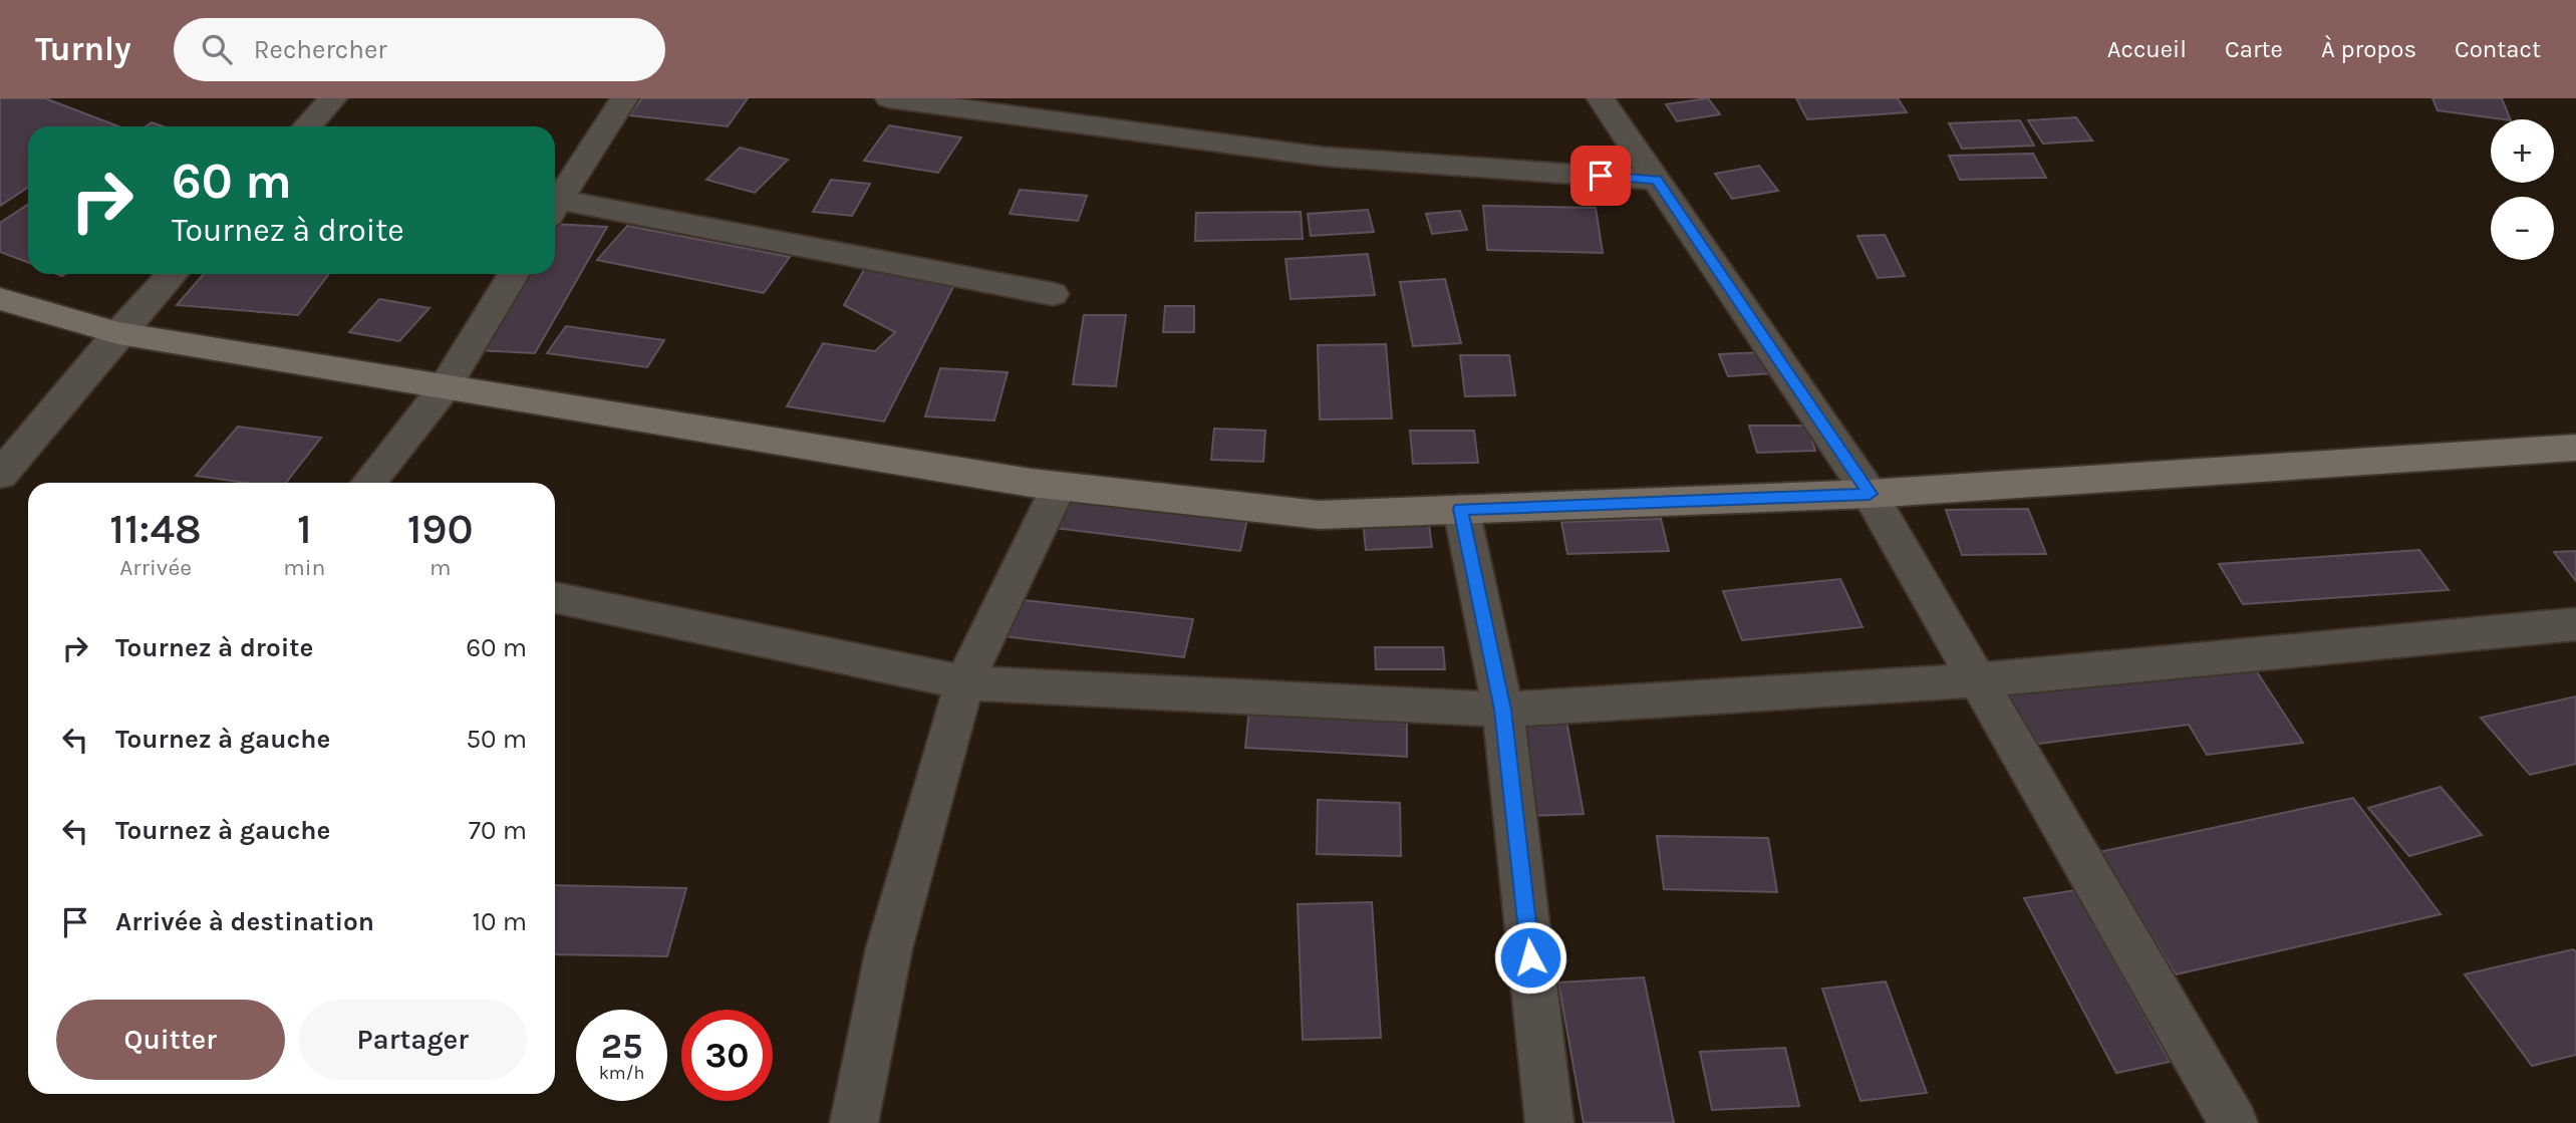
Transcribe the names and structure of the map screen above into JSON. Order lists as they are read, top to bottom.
{
  "page": {
    "header": "Turnly",
    "search": "Rechercher",
    "nav": [
      "Accueil",
      "Carte",
      "À propos",
      "Contact"
    ],
    "map_buttons": ["+", "−"],
    "turn": ["60 m", "Tournez à droite"],
    "eta": [
      "11:48",
      "Arrivée",
      "1",
      "min",
      "190",
      "m"
    ],
    "list": [
      {
        "name": "Tournez à droite",
        "value": "60 m"
      },
      {
        "name": "Tournez à gauche",
        "value": "50 m"
      },
      {
        "name": "Tournez à gauche",
        "value": "70 m"
      },
      {
        "name": "Arrivée à destination",
        "value": "10 m"
      }
    ],
    "buttons": ["Quitter", "Partager"],
    "speed": "25 km/h",
    "limit": "30"
  }
}
